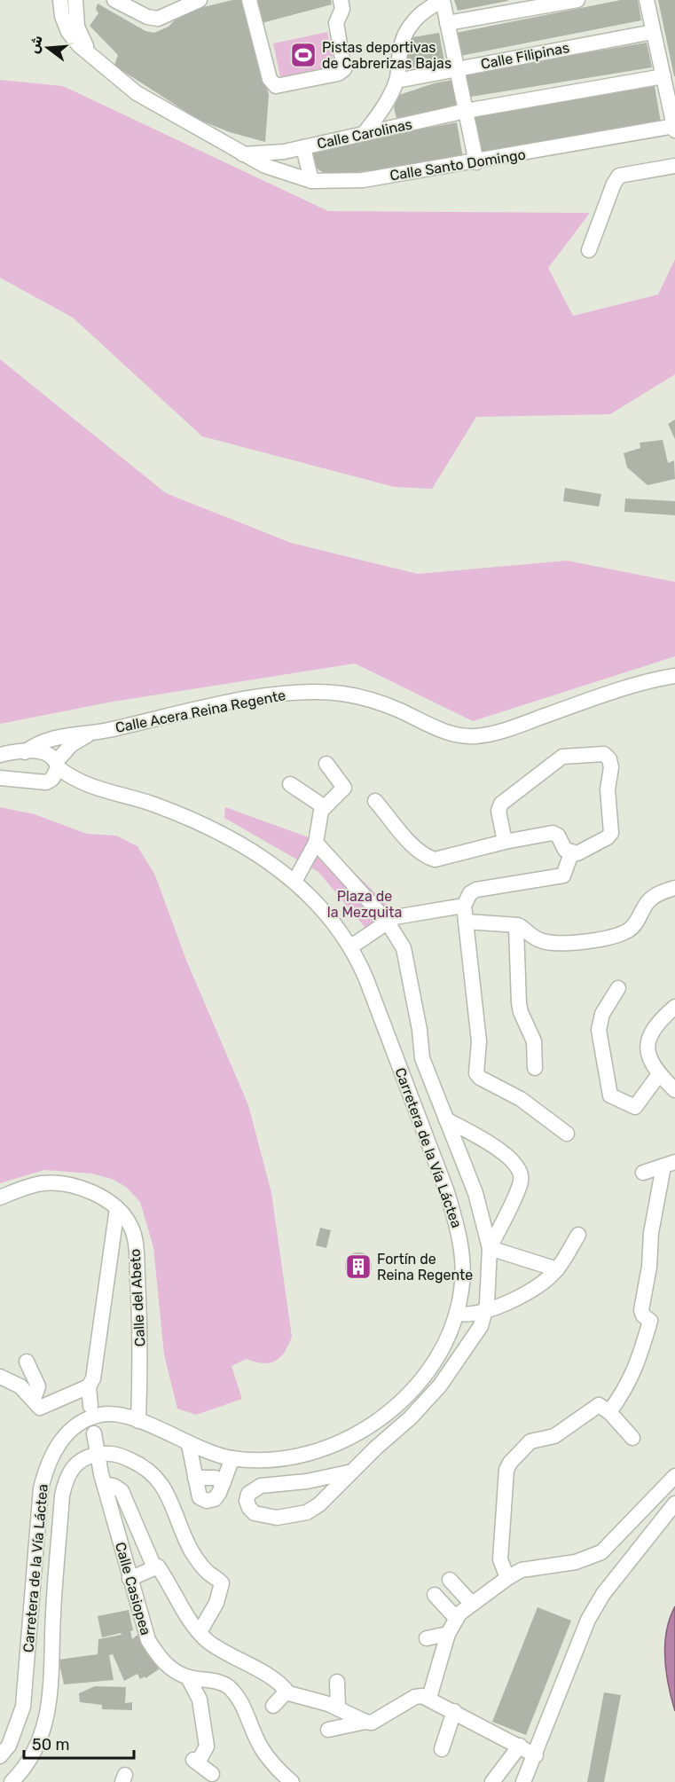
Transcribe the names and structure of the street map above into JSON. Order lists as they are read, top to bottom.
{
  "streets": {
    "street": [
      "Calle Filipinas",
      "Calle Carolinas",
      "Calle Santo Domingo",
      "Calle Acera Reina Regente",
      "Carretera de la Vía Láctea",
      "Calle del Abeto",
      "Calle Casiopea"
    ]
  },
  "crossings": [
    ["Calle Carolinas", "Calle Santo Domingo"],
    ["Carretera de la Vía Láctea", "Calle del Abeto"]
  ],
  "parks": ["Plaza de la Mezquita"],
  "places": {
    "sports": ["Pistas deportivas de Cabrerizas Bajas"],
    "building": ["Fortín de Reina Regente"]
  },
  "scale_bar": "50 m",
  "north": "left"
}
